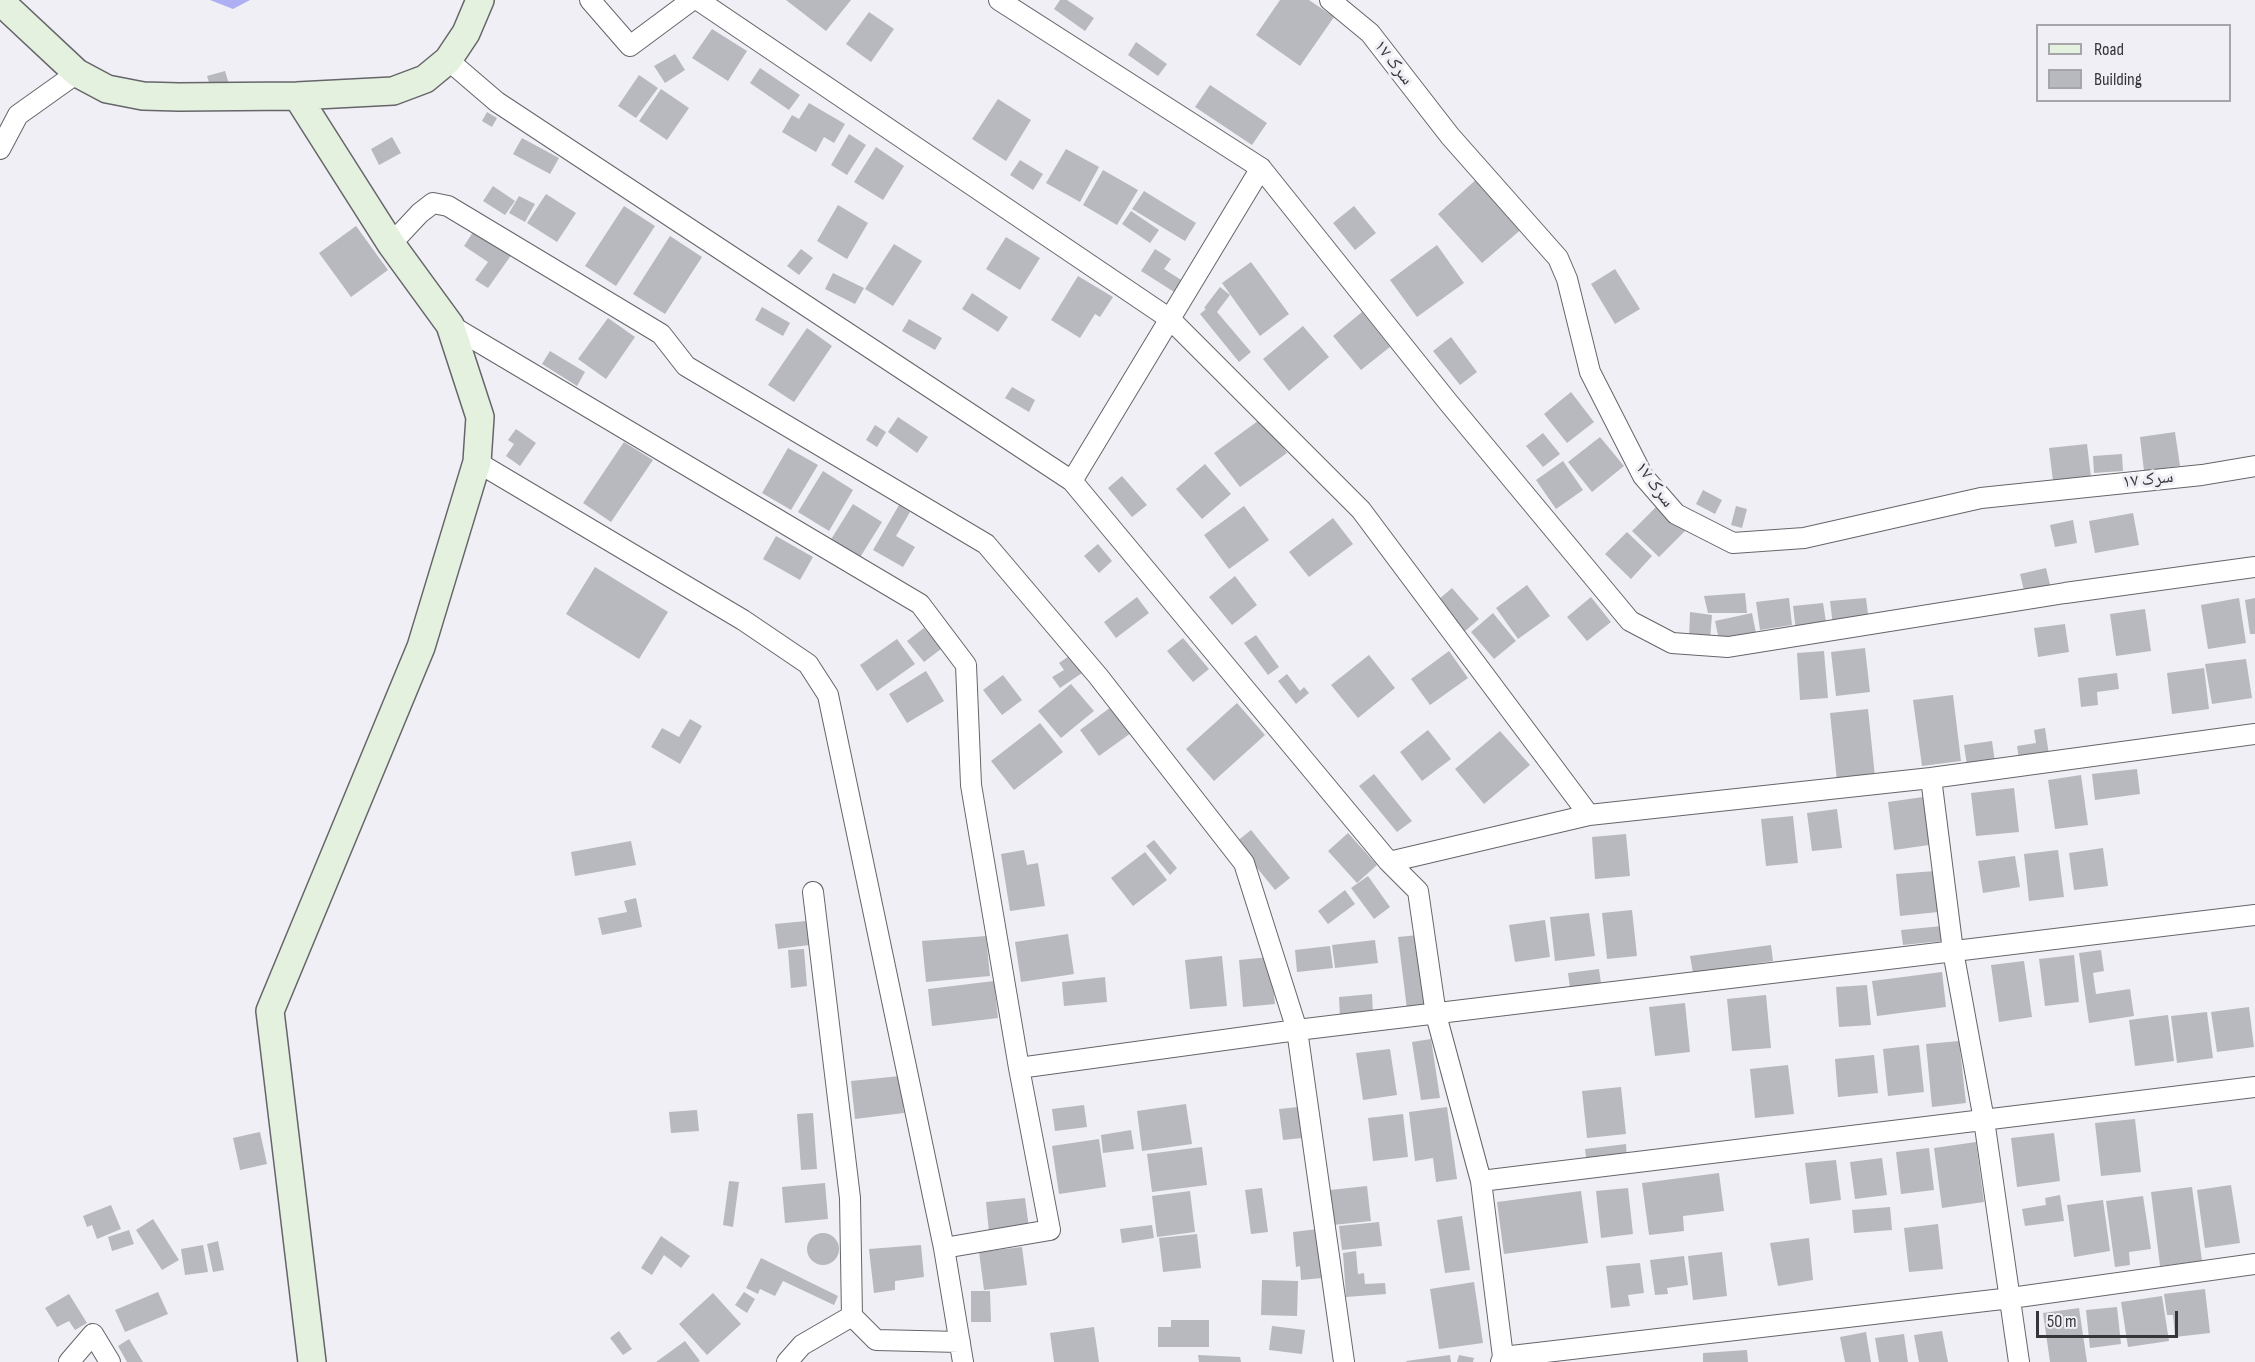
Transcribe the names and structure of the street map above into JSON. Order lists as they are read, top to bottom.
{
  "streets": {
    "street": ["سرک ۱۷"]
  },
  "legend": ["Road", "Building"],
  "scale_bar": "50 m"
}
